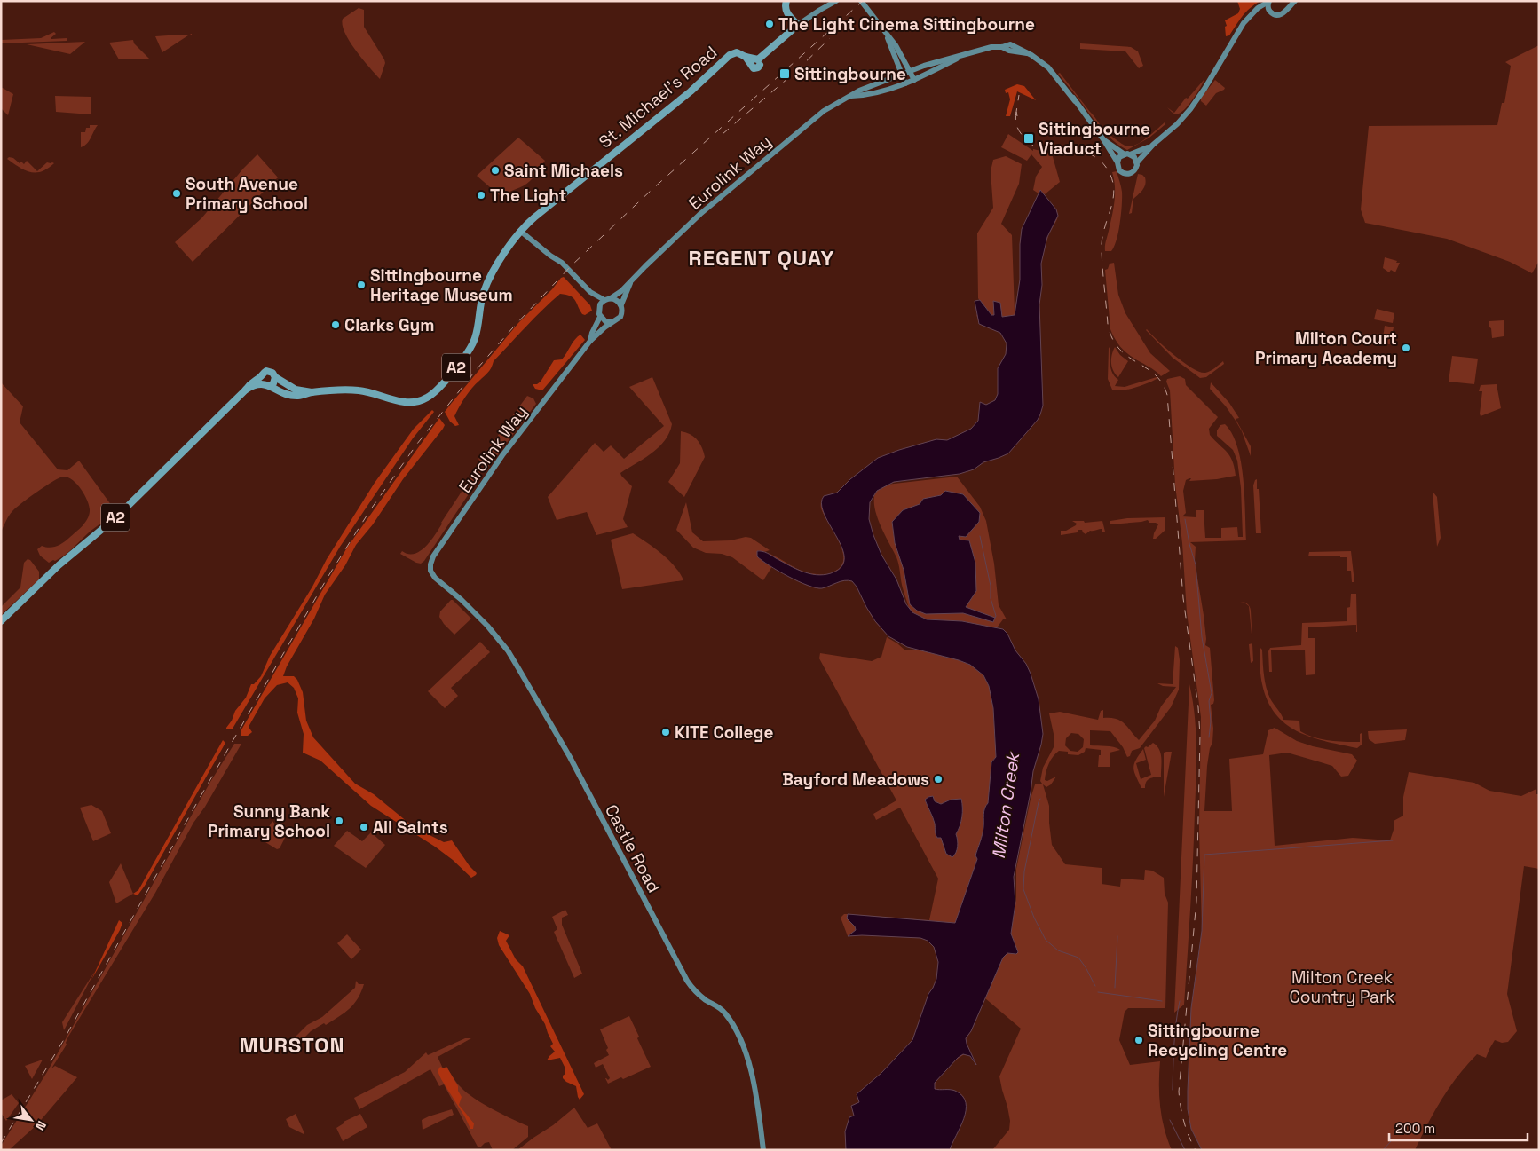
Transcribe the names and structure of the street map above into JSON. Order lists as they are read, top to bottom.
{
  "streets": {
    "main road": [
      "St. Michael's Road",
      "Eurolink Way",
      "A2",
      "Castle Road"
    ]
  },
  "crossings": [
    ["St. Michael's Road", "A2"],
    ["Eurolink Way", "Castle Road"]
  ],
  "districts": ["REGENT QUAY", "MURSTON"],
  "water": ["Milton Creek"],
  "parks": ["Milton Creek Country Park"],
  "places": {
    "other": [
      "The Light Cinema Sittingbourne",
      "Saint Michaels",
      "South Avenue Primary School",
      "The Light",
      "Sittingbourne Heritage Museum",
      "Clarks Gym",
      "Milton Court Primary Academy",
      "KITE College",
      "Bayford Meadows",
      "Sunny Bank Primary School",
      "All Saints",
      "Sittingbourne Recycling Centre"
    ],
    "transit": ["Sittingbourne", "Sittingbourne Viaduct"]
  },
  "scale_bar": "200 m",
  "north": "bottom right"
}
